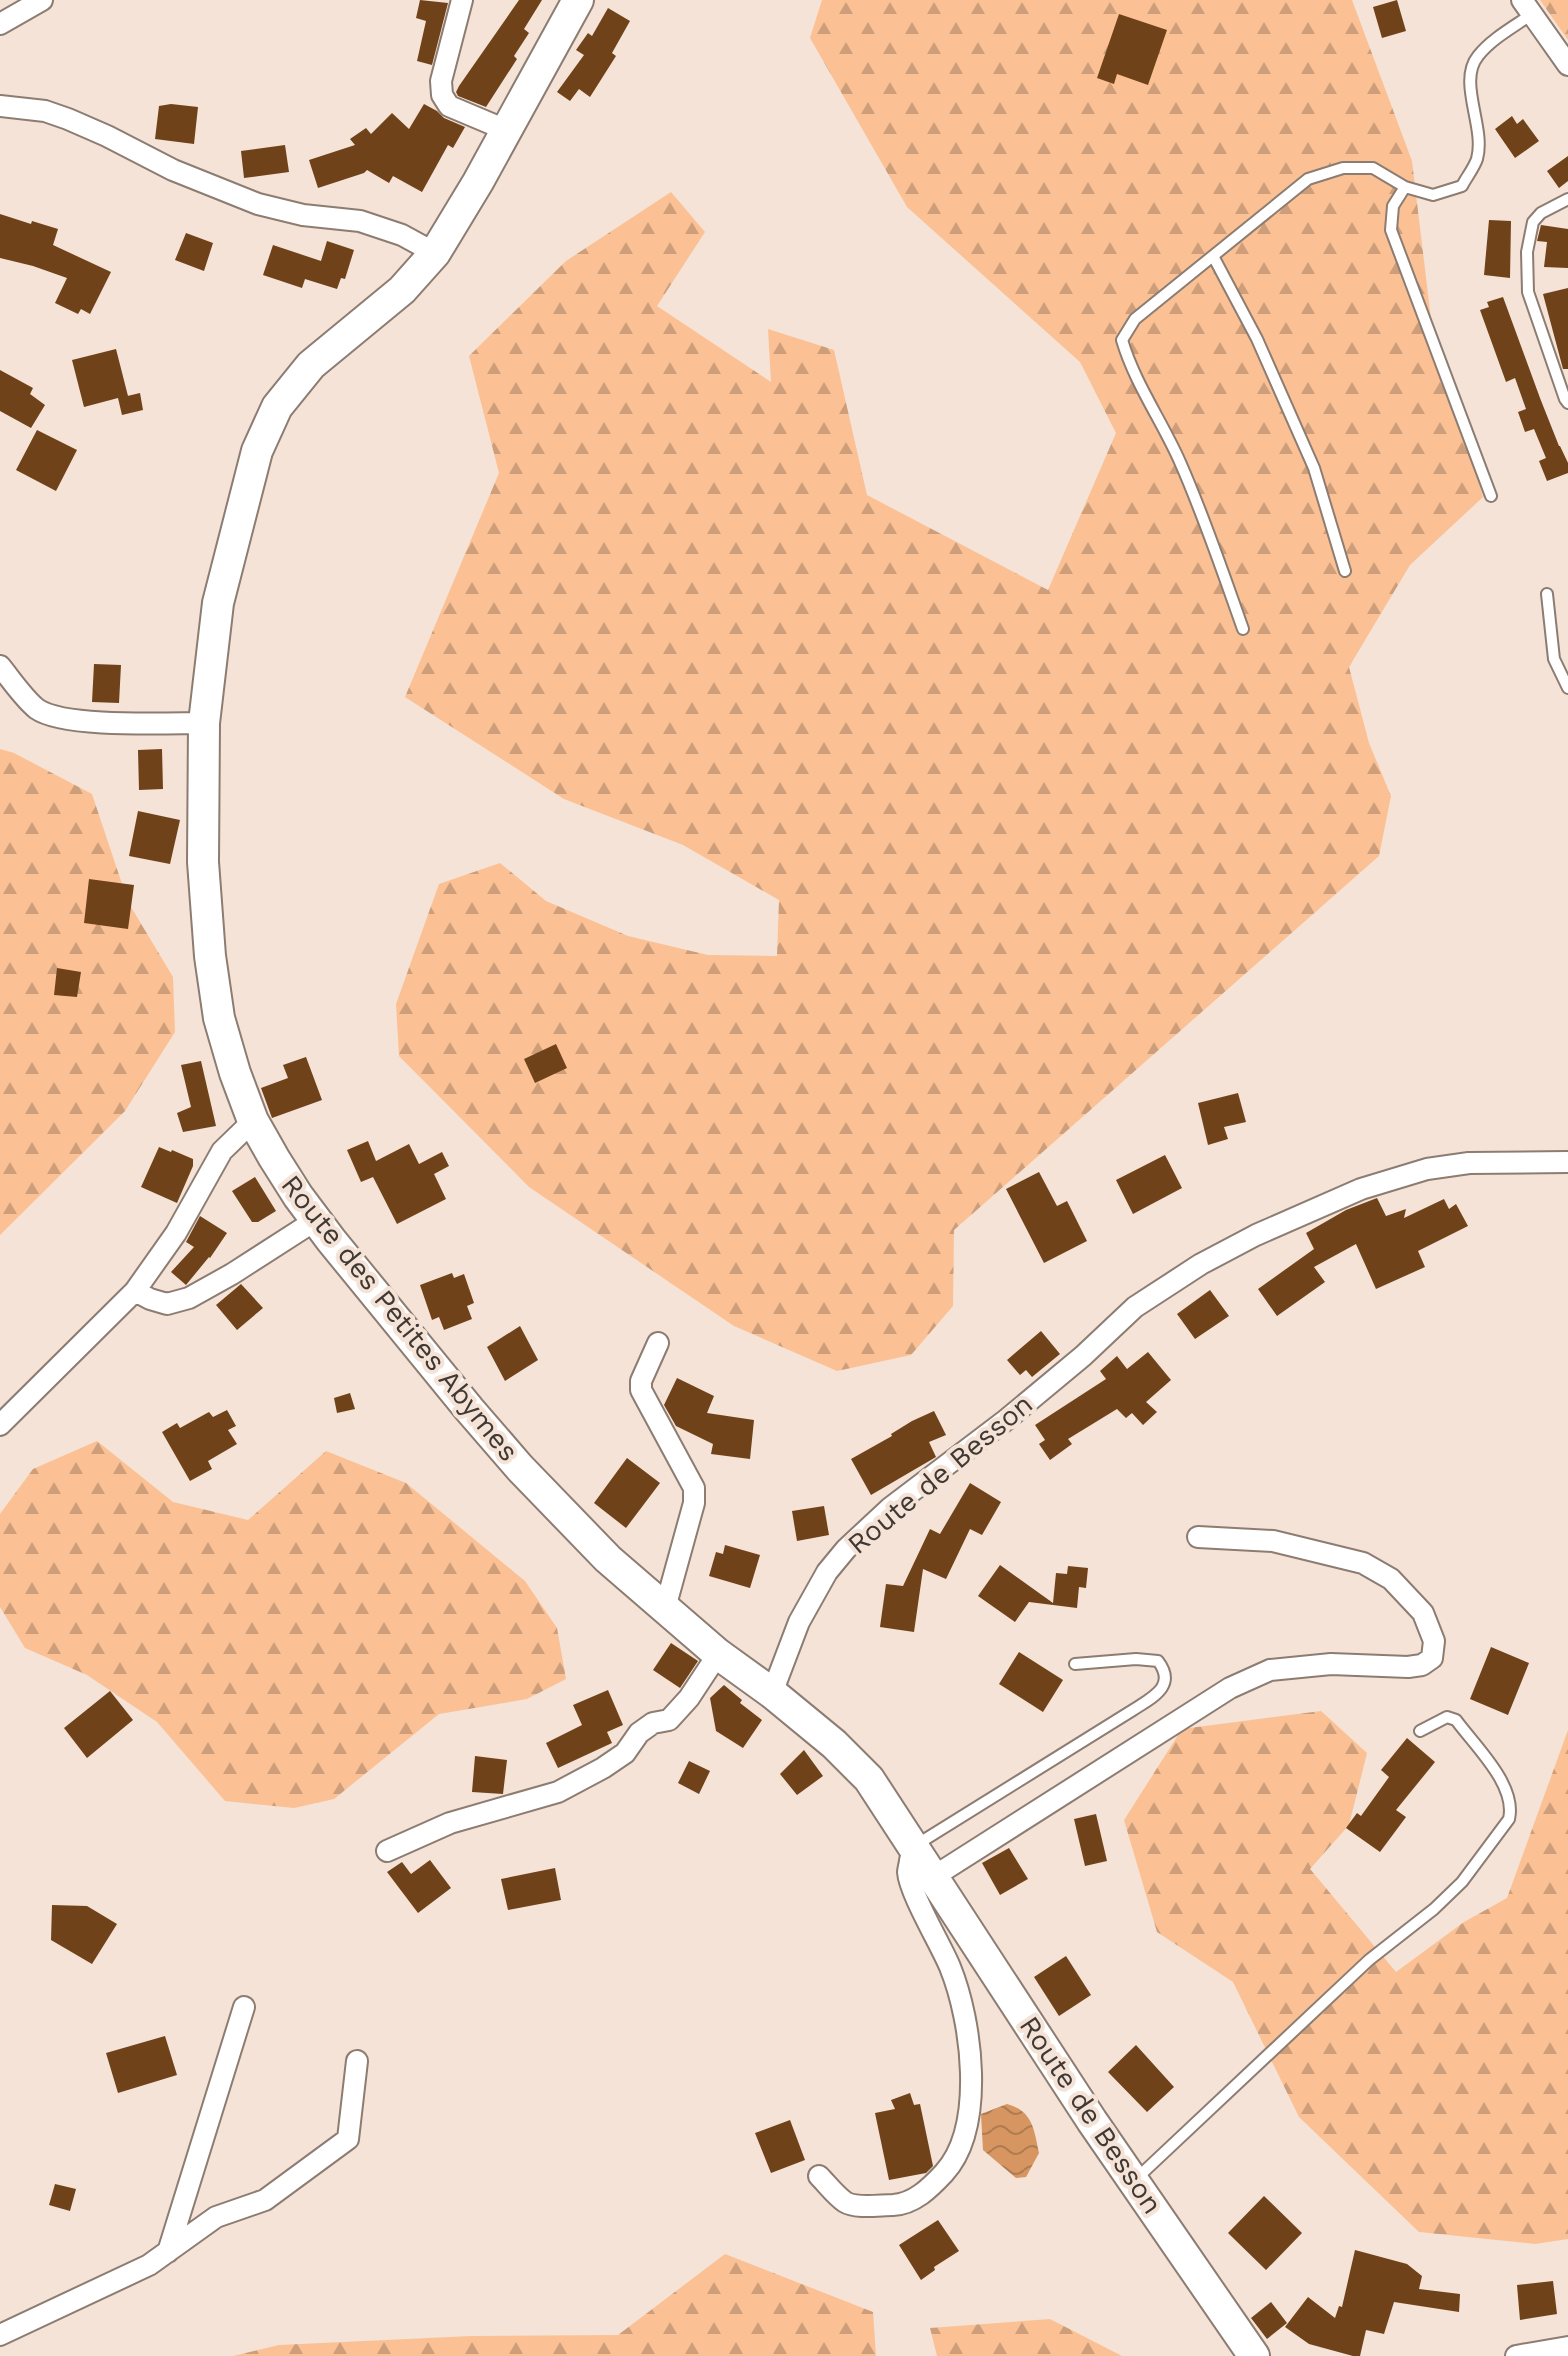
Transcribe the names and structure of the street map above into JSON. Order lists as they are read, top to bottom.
{
  "streets": {
    "main road": ["Route des Petites Abymes", "Route de Besson"]
  },
  "crossings": [
    ["Route des Petites Abymes", "Route de Besson"]
  ]
}
